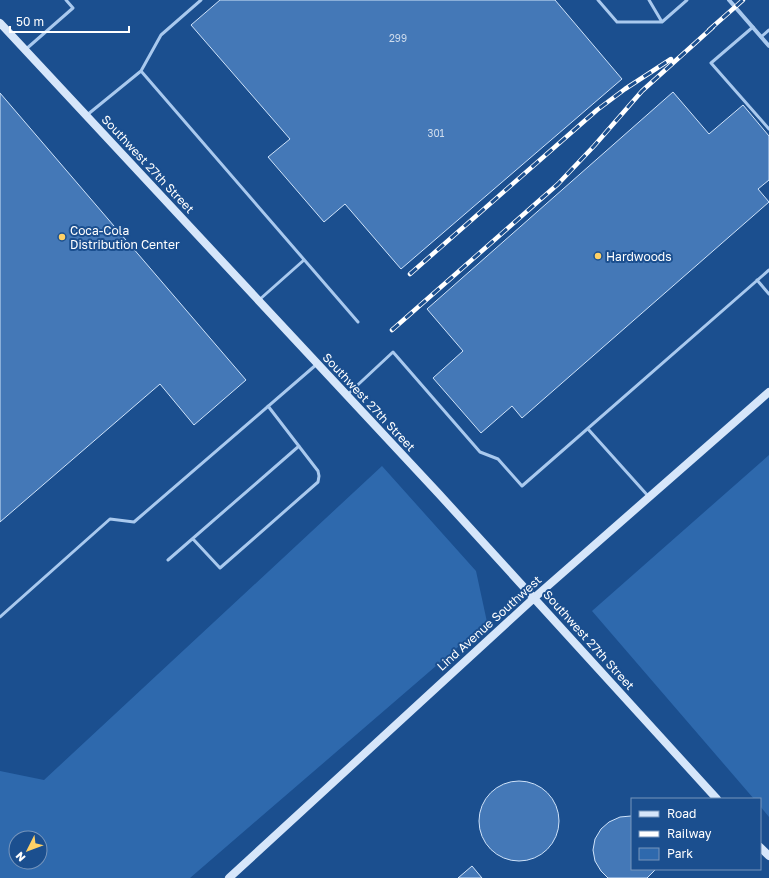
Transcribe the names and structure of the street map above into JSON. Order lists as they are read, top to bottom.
{
  "streets": {
    "street": ["Southwest 27th Street", "Lind Avenue Southwest"]
  },
  "crossings": [
    ["Southwest 27th Street", "Lind Avenue Southwest"]
  ],
  "places": ["Coca-Cola Distribution Center", "Hardwoods"],
  "house_numbers": ["299", "301"],
  "legend": ["Road", "Railway", "Park"],
  "scale_bar": "50 m",
  "north": "bottom left"
}
